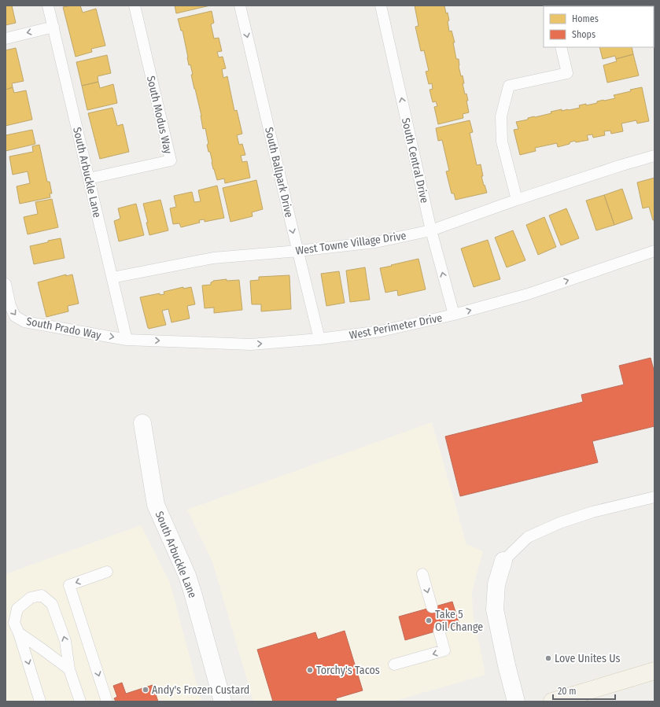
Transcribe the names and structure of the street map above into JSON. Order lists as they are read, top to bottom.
{
  "streets": {
    "street": ["South Arbuckle Lane"],
    "lane": [
      "South Modus Way",
      "South Central Drive",
      "South Ballpark Drive",
      "West Towne Village Drive",
      "West Perimeter Drive",
      "South Prado Way"
    ]
  },
  "crossings": [
    ["South Modus Way", "South Arbuckle Lane"],
    ["South Central Drive", "West Towne Village Drive"],
    ["South Central Drive", "West Perimeter Drive"],
    ["South Arbuckle Lane", "West Towne Village Drive"],
    ["South Arbuckle Lane", "West Perimeter Drive"],
    ["South Arbuckle Lane", "South Prado Way"],
    ["South Ballpark Drive", "West Towne Village Drive"],
    ["South Ballpark Drive", "West Perimeter Drive"],
    ["West Perimeter Drive", "South Prado Way"]
  ],
  "one_way": [
    "South Central Drive",
    "South Ballpark Drive",
    "West Perimeter Drive",
    "South Prado Way"
  ],
  "places": [
    "Take 5 Oil Change",
    "Love Unites Us",
    "Torchy's Tacos",
    "Andy's Frozen Custard"
  ],
  "legend": ["Homes", "Shops"],
  "scale_bar": "20 m"
}
